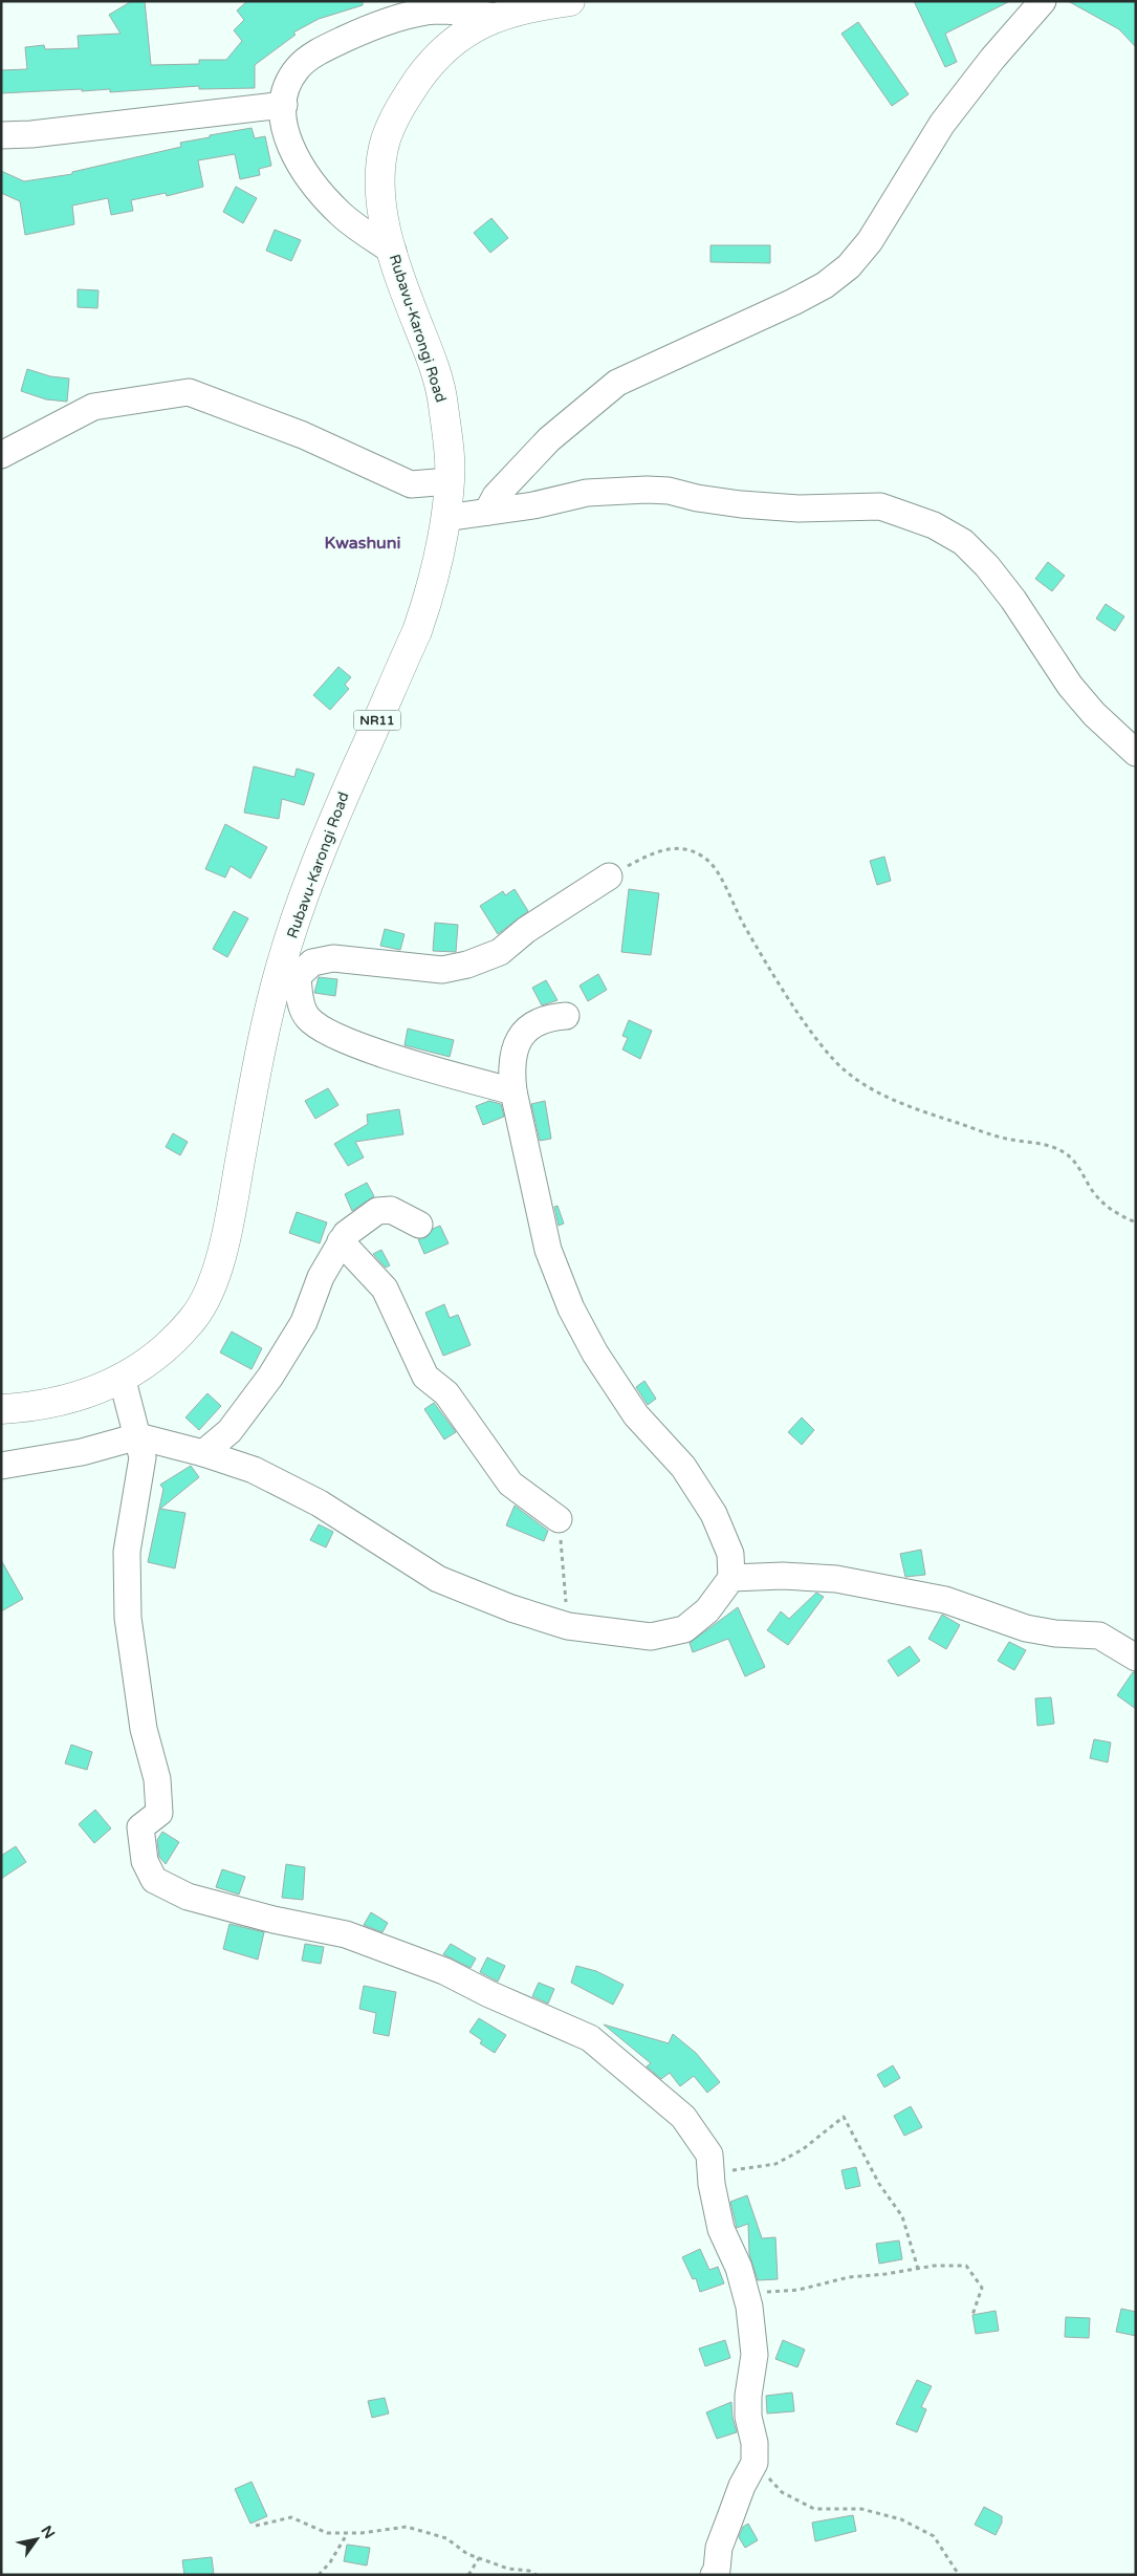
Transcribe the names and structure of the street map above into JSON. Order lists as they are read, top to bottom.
{
  "streets": {
    "highway": ["Rubavu-Karongi Road", "NR11"]
  },
  "districts": ["Kwashuni"],
  "north": "top right"
}
